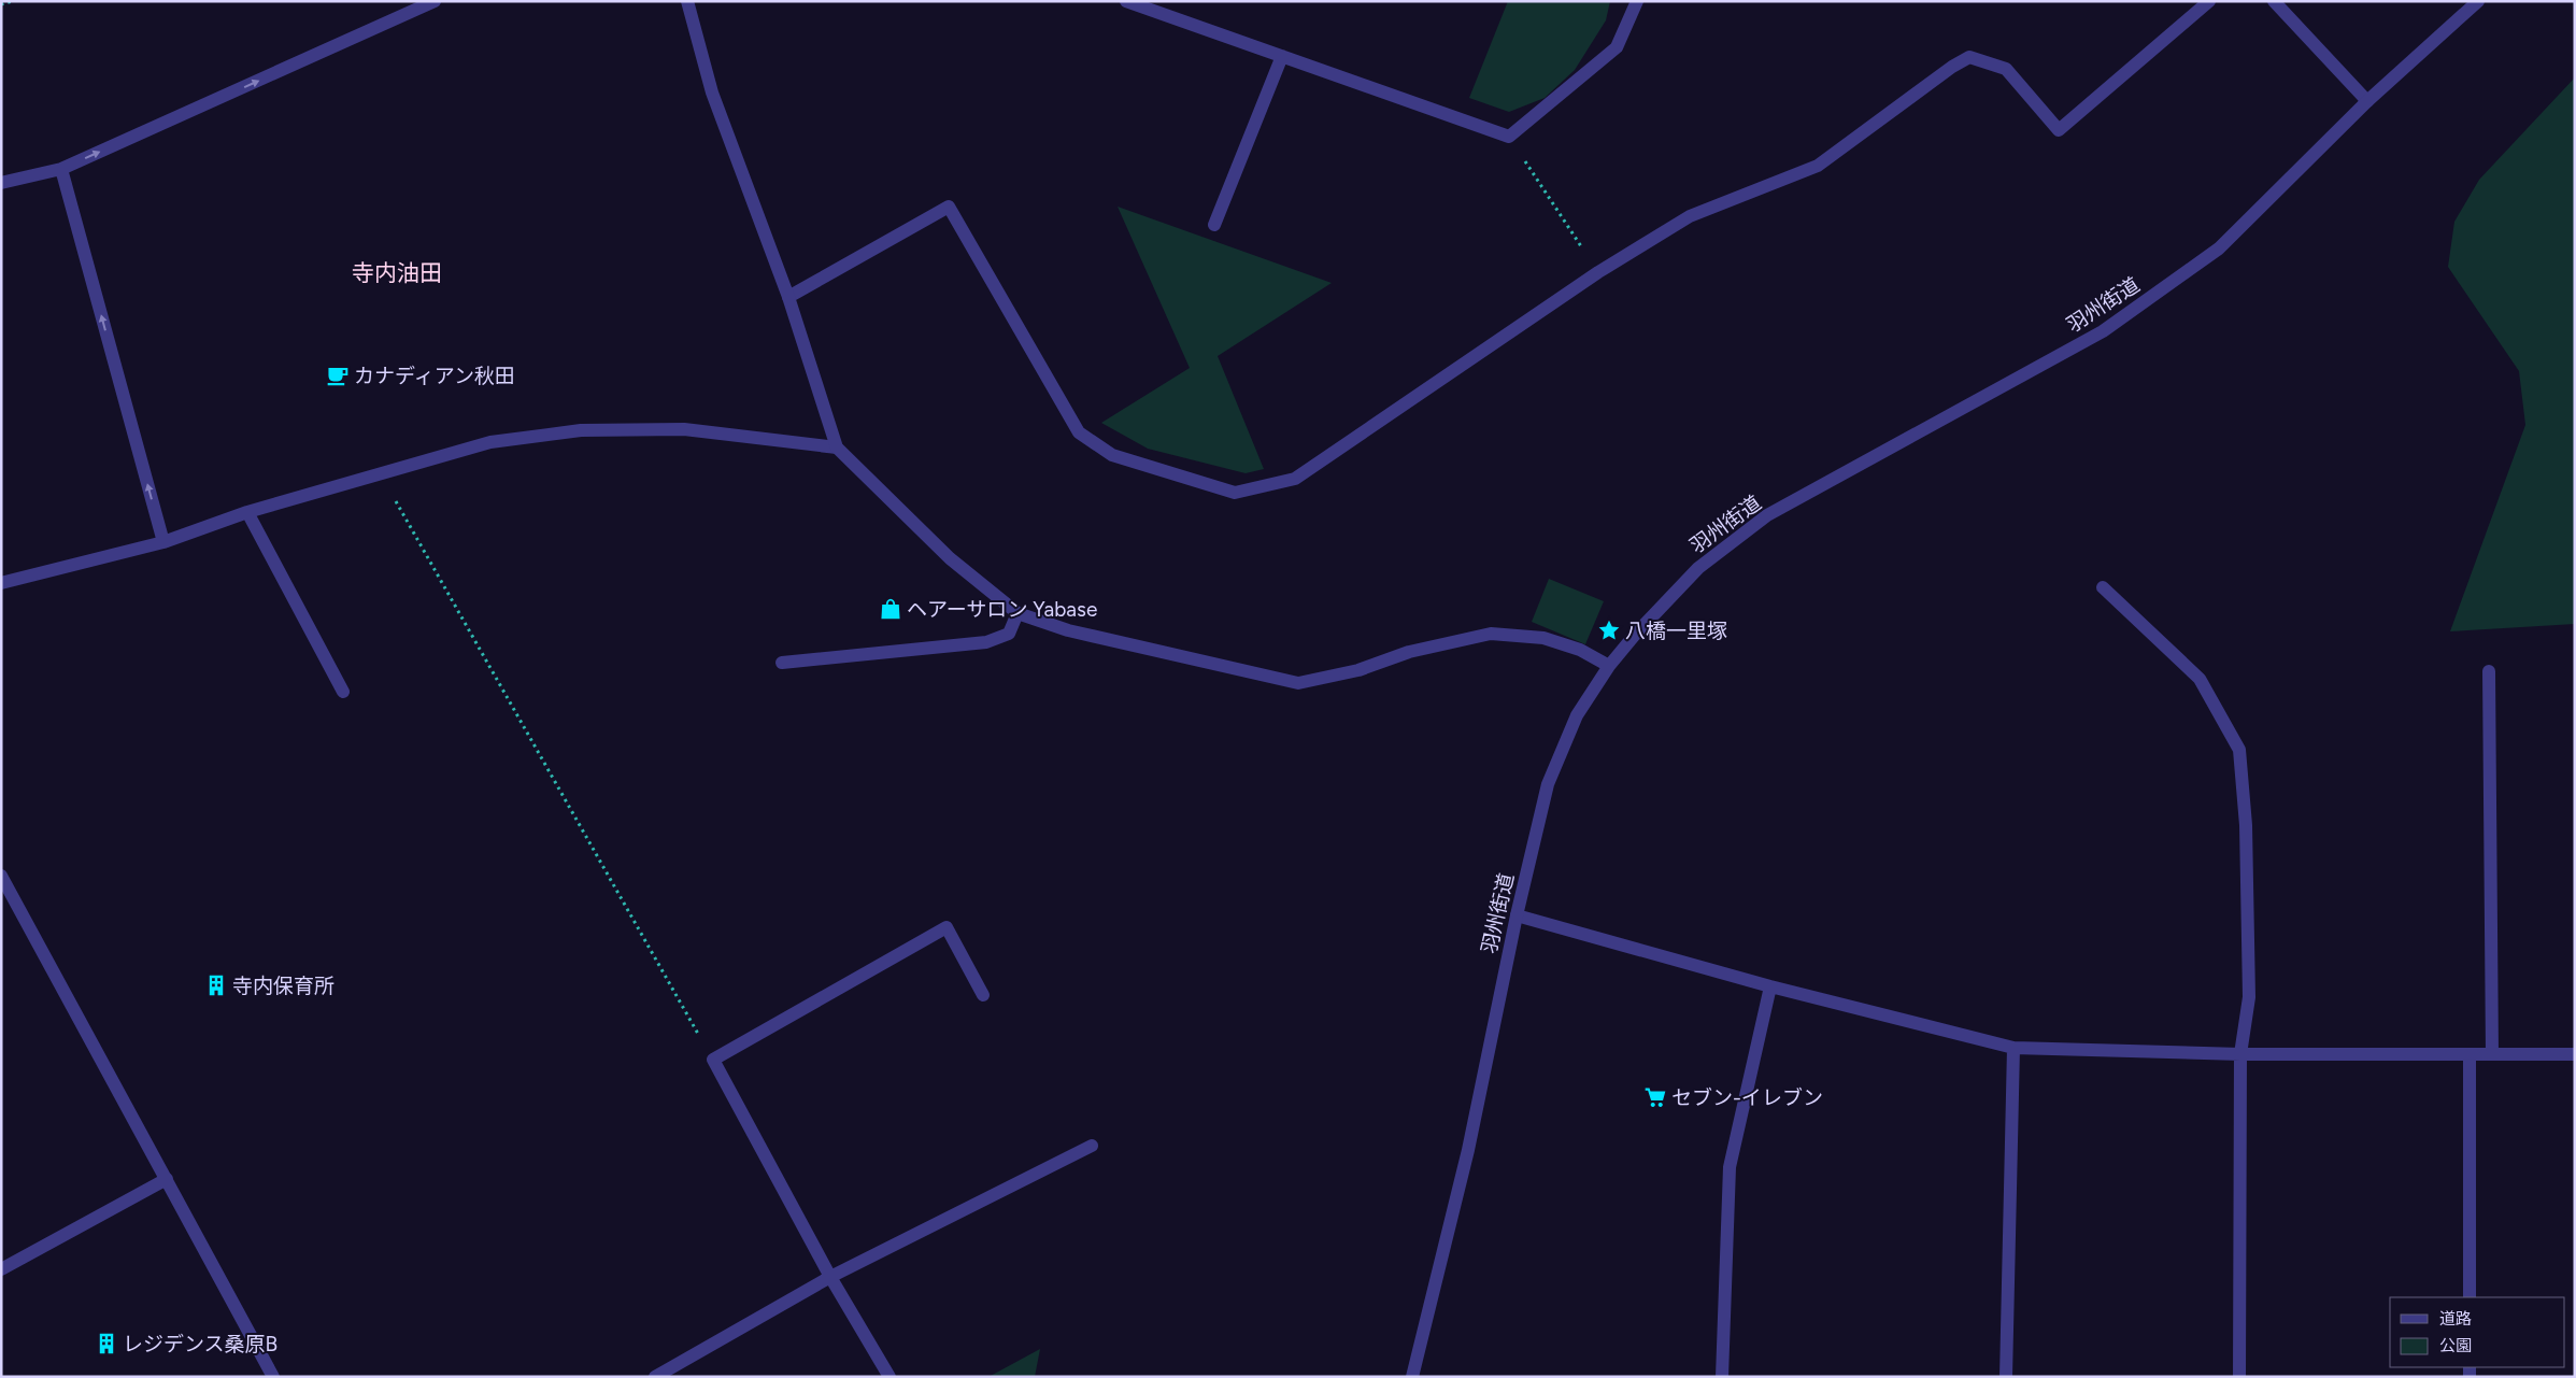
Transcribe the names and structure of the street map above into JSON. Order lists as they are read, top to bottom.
{
  "streets": {
    "street": ["羽州街道"]
  },
  "districts": ["寺内油田"],
  "places": {
    "cafe": ["カナディアン秋田"],
    "shop": ["ヘアーサロン Yabase"],
    "place": ["八橋一里塚"],
    "building": ["寺内保育所", "レジデンス桑原B"],
    "supermarket": ["セブン-イレブン"]
  },
  "legend": ["道路", "公園"]
}
